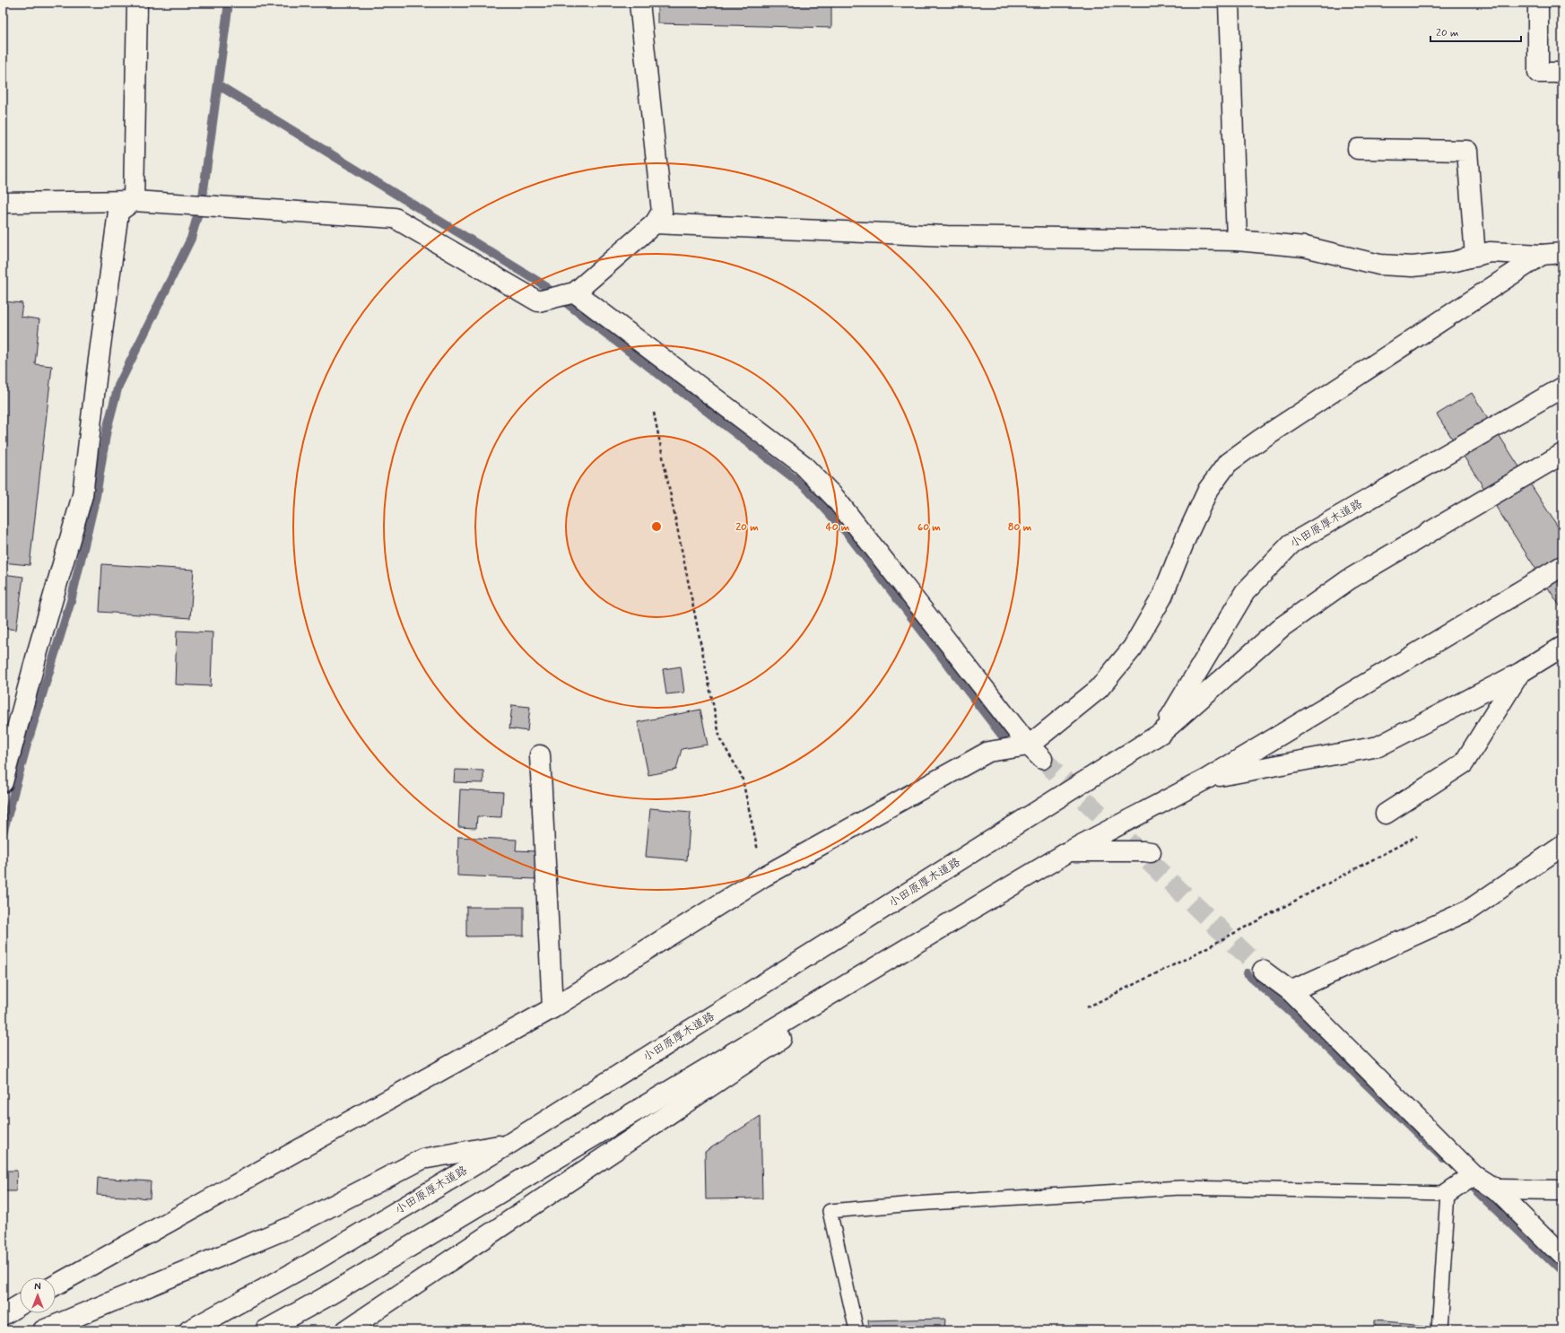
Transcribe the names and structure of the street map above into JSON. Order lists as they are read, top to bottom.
{
  "streets": {
    "main road": ["小田原厚木道路"]
  },
  "scale_bar": "20 m",
  "north": "top",
  "rings": [
    "20 m",
    "40 m",
    "60 m",
    "80 m"
  ]
}
